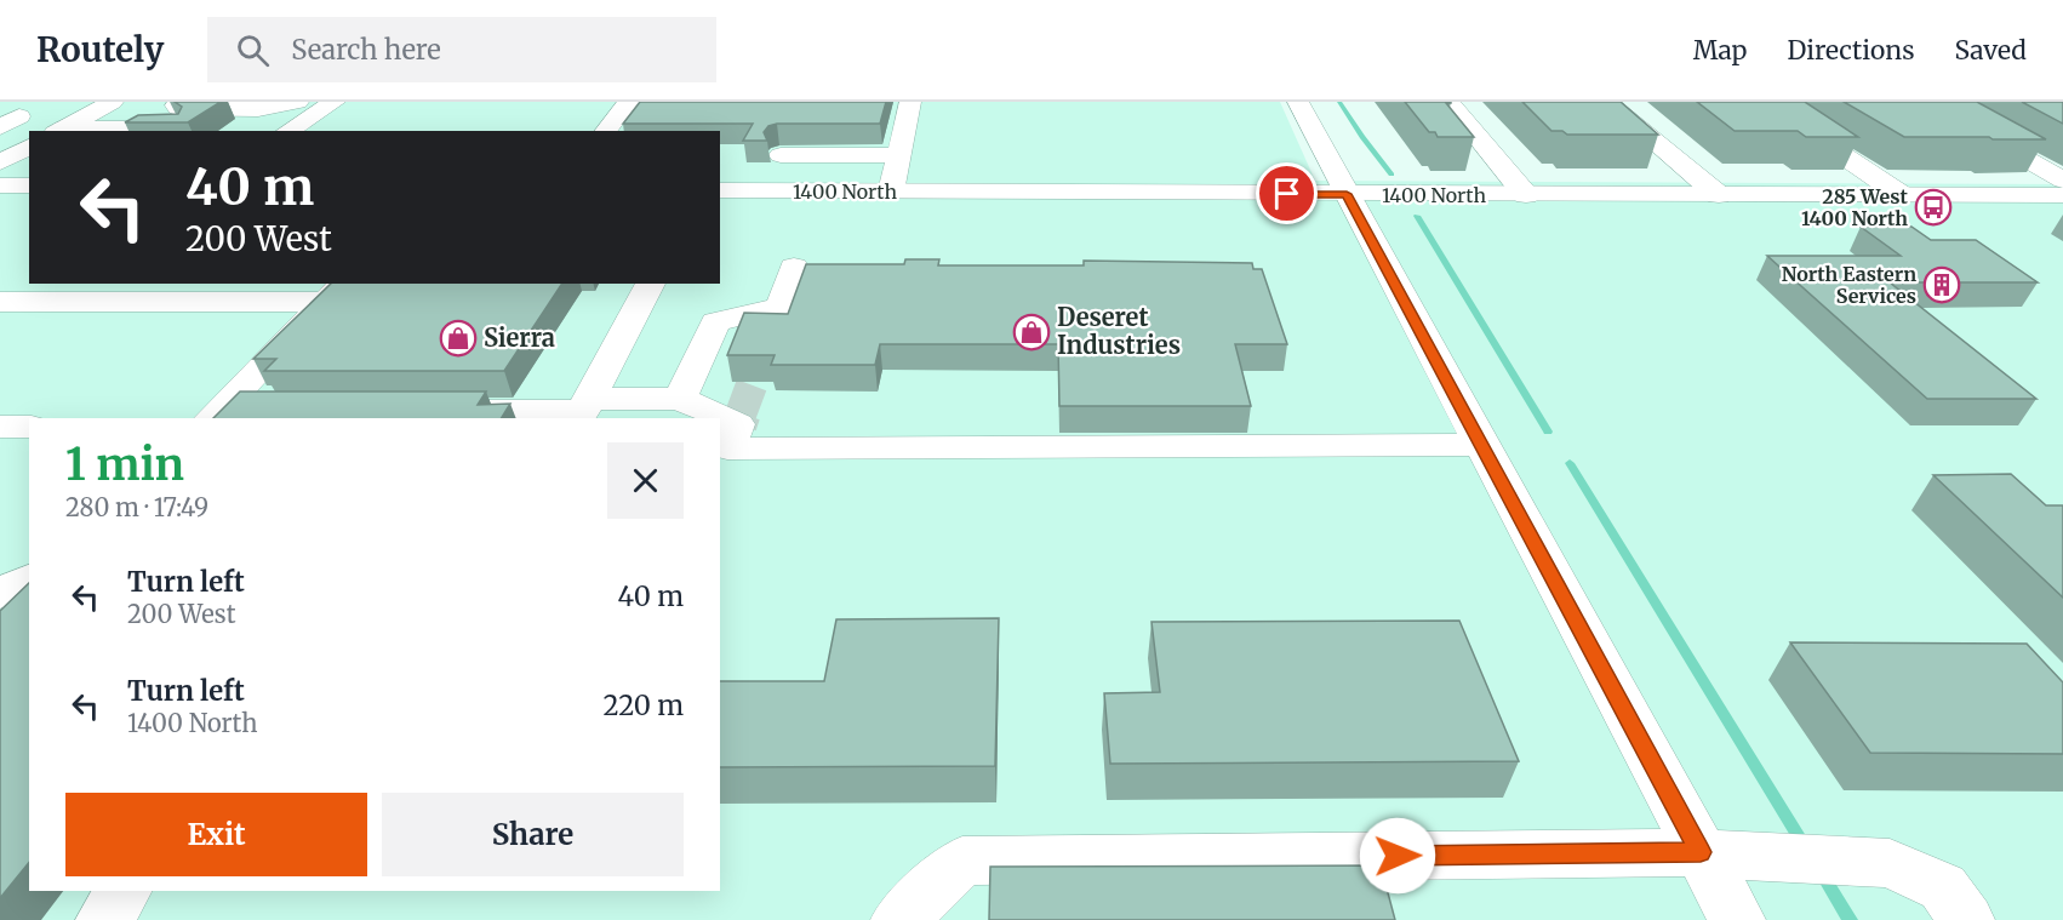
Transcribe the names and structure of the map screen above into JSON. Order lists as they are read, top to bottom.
{
  "streets": {
    "main road": ["1400 North"]
  },
  "places": {
    "bus stop": ["285 West 1400 North"],
    "building": ["North Eastern Services"],
    "shop": ["Deseret Industries", "Sierra"]
  },
  "page": {
    "header": "Routely",
    "search": "Search here",
    "nav": ["Map", "Directions", "Saved"],
    "turn": ["40 m", "200 West"],
    "heading": ["1 min", "280 m · 17:49"],
    "list": [
      {
        "name": "Turn left",
        "note": "200 West",
        "value": "40 m"
      },
      {
        "name": "Turn left",
        "note": "1400 North",
        "value": "220 m"
      }
    ],
    "buttons": ["Exit", "Share"]
  }
}
